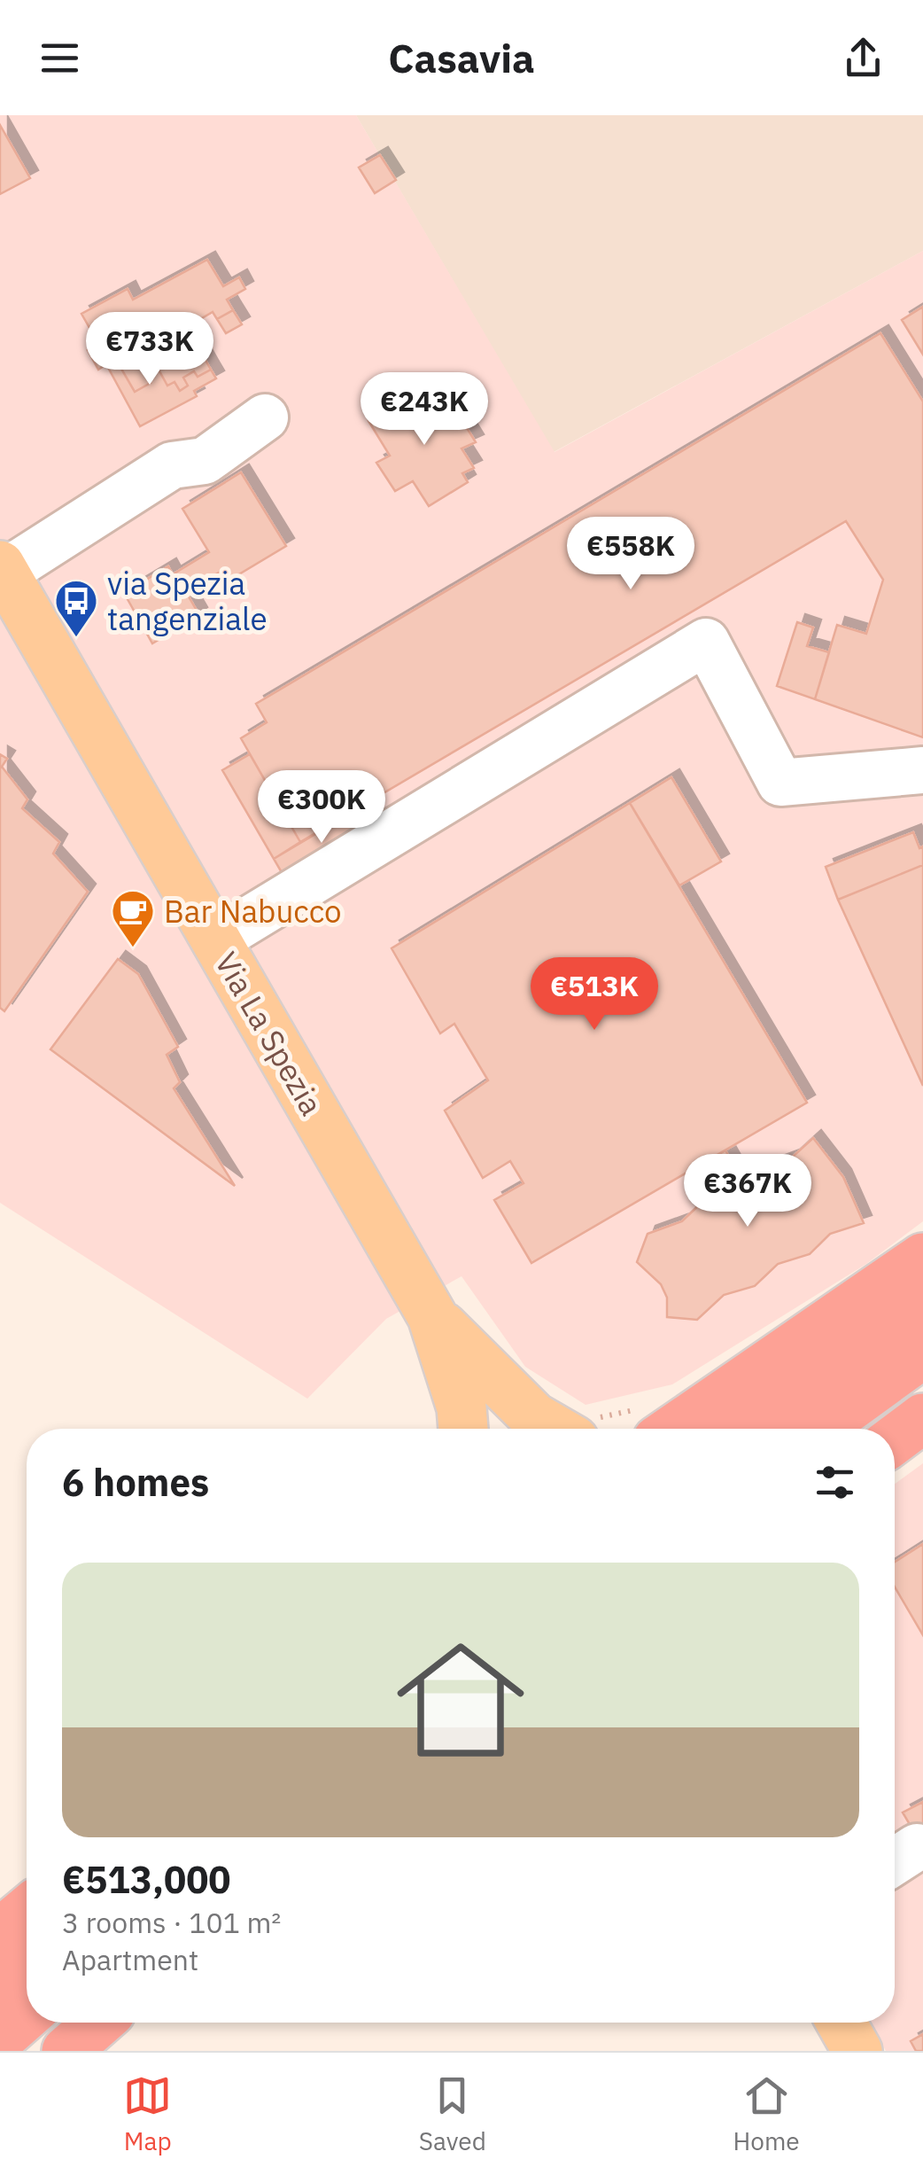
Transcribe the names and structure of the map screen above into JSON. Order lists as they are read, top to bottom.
{
  "streets": {
    "main road": ["Via La Spezia"]
  },
  "places": {
    "bus stop": ["via Spezia tangenziale"],
    "cafe": ["Bar Nabucco"]
  },
  "page": {
    "header": "Casavia",
    "price": [
      "€733K",
      "€243K",
      "€558K",
      "€300K",
      "€513K",
      "€367K"
    ],
    "heading": "6 homes",
    "list": [
      {
        "name": "€513,000",
        "note": "3 rooms · 101 m² · Apartment"
      }
    ],
    "tabs": ["Map", "Saved", "Home"]
  }
}
